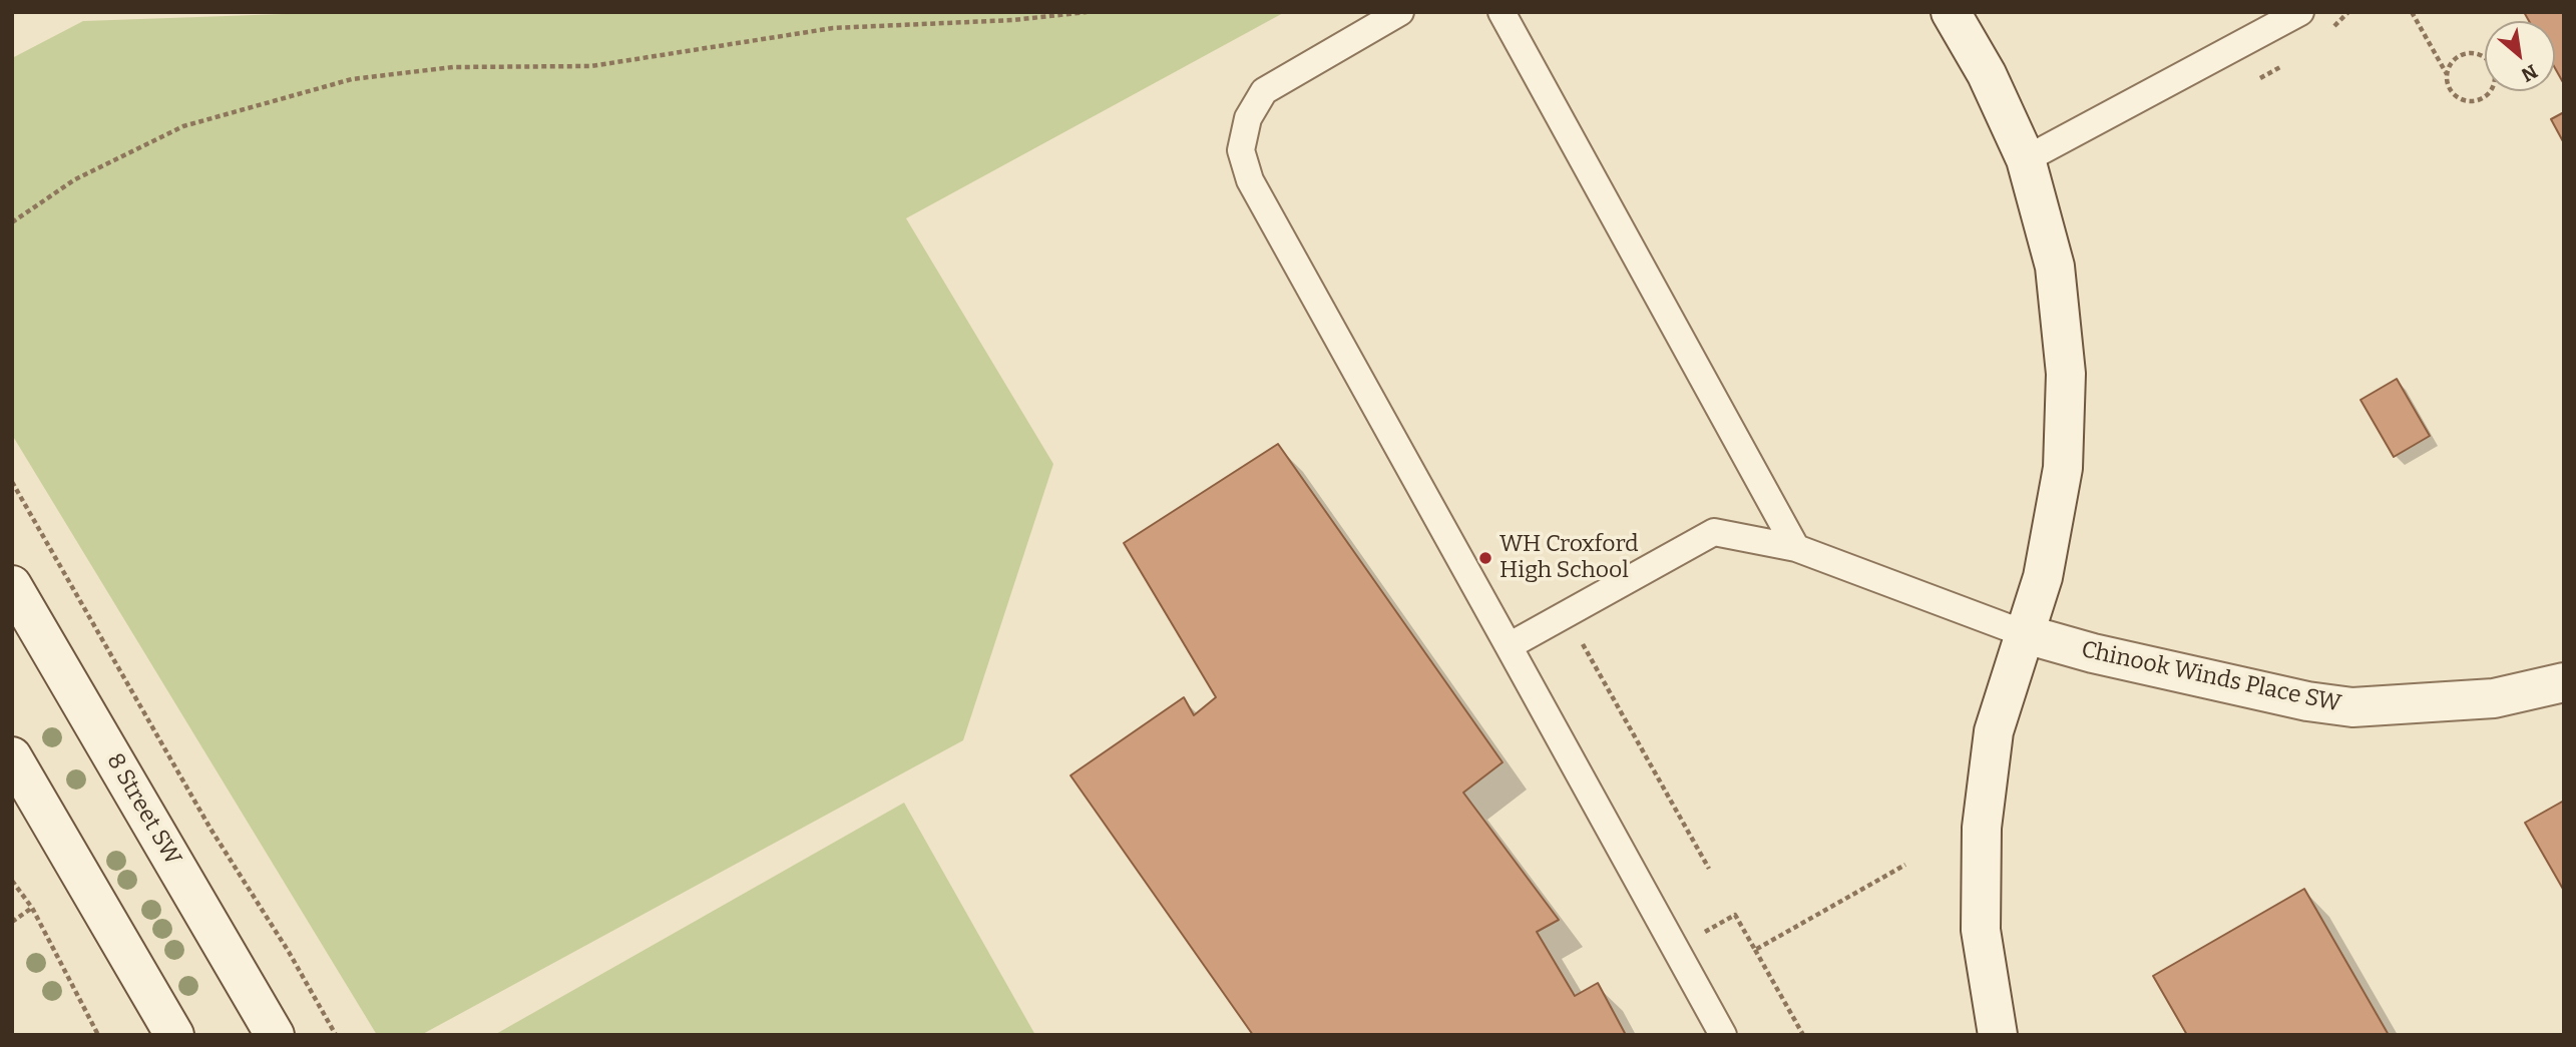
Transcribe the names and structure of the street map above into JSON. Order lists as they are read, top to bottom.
{
  "streets": {
    "street": ["Chinook Winds Place SW", "8 Street SW"]
  },
  "places": ["WH Croxford High School"],
  "north": "bottom right"
}
